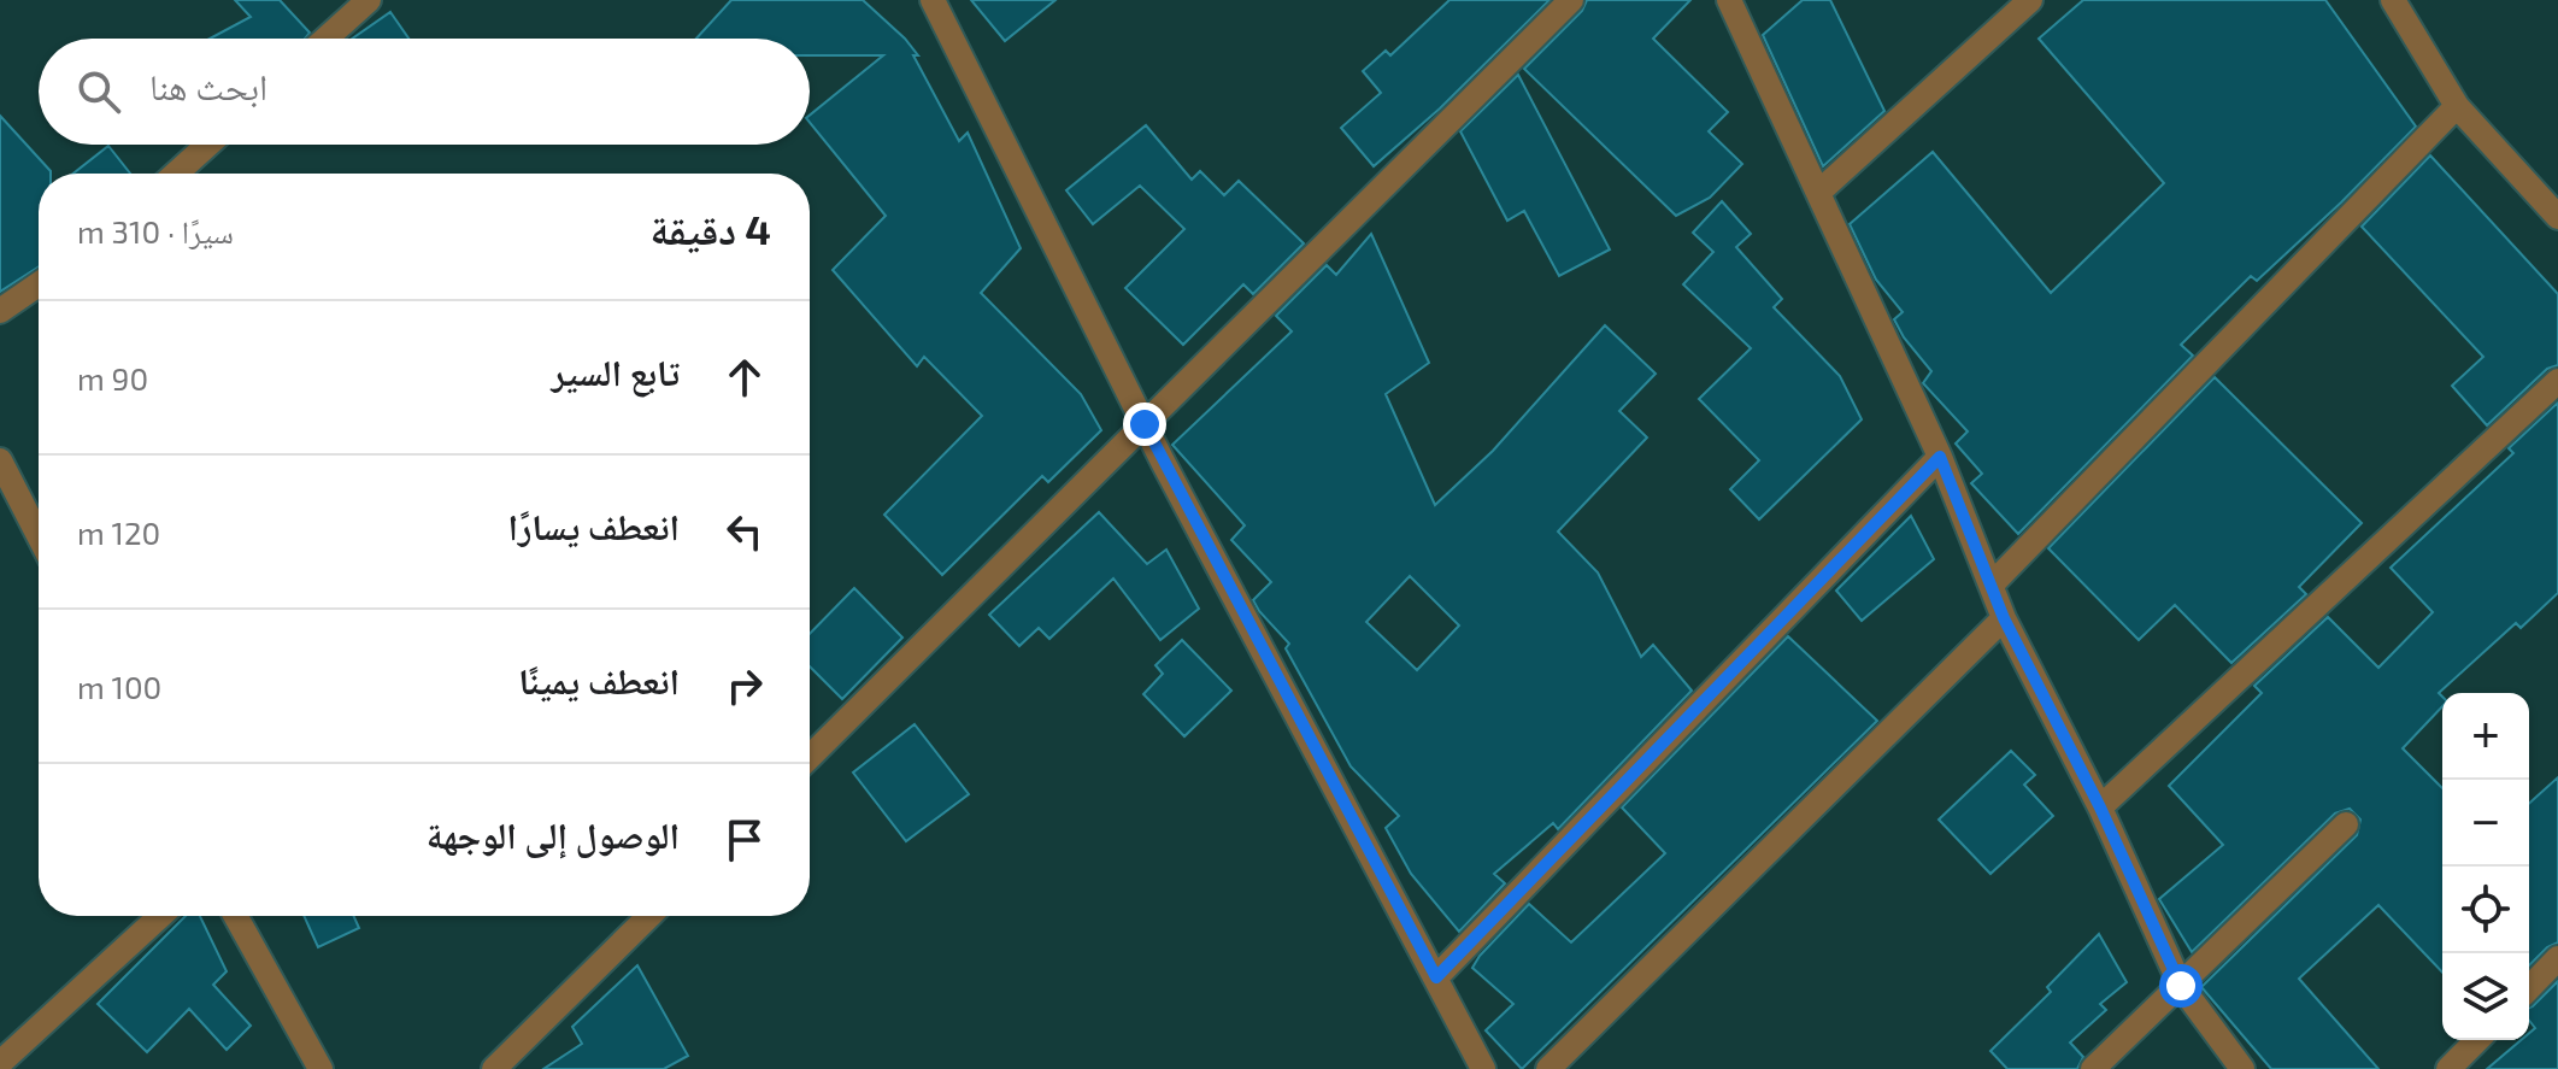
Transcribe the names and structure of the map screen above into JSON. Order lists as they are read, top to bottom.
{
  "page": {
    "search": "ابحث هنا",
    "heading": ["4 دقيقة", "سيرًا · 310 m"],
    "list": [
      ["تابع السير", "90 m"],
      ["انعطف يسارًا", "120 m"],
      ["انعطف يمينًا", "100 m"],
      "الوصول إلى الوجهة"
    ],
    "map_buttons": ["+", "−"]
  }
}
